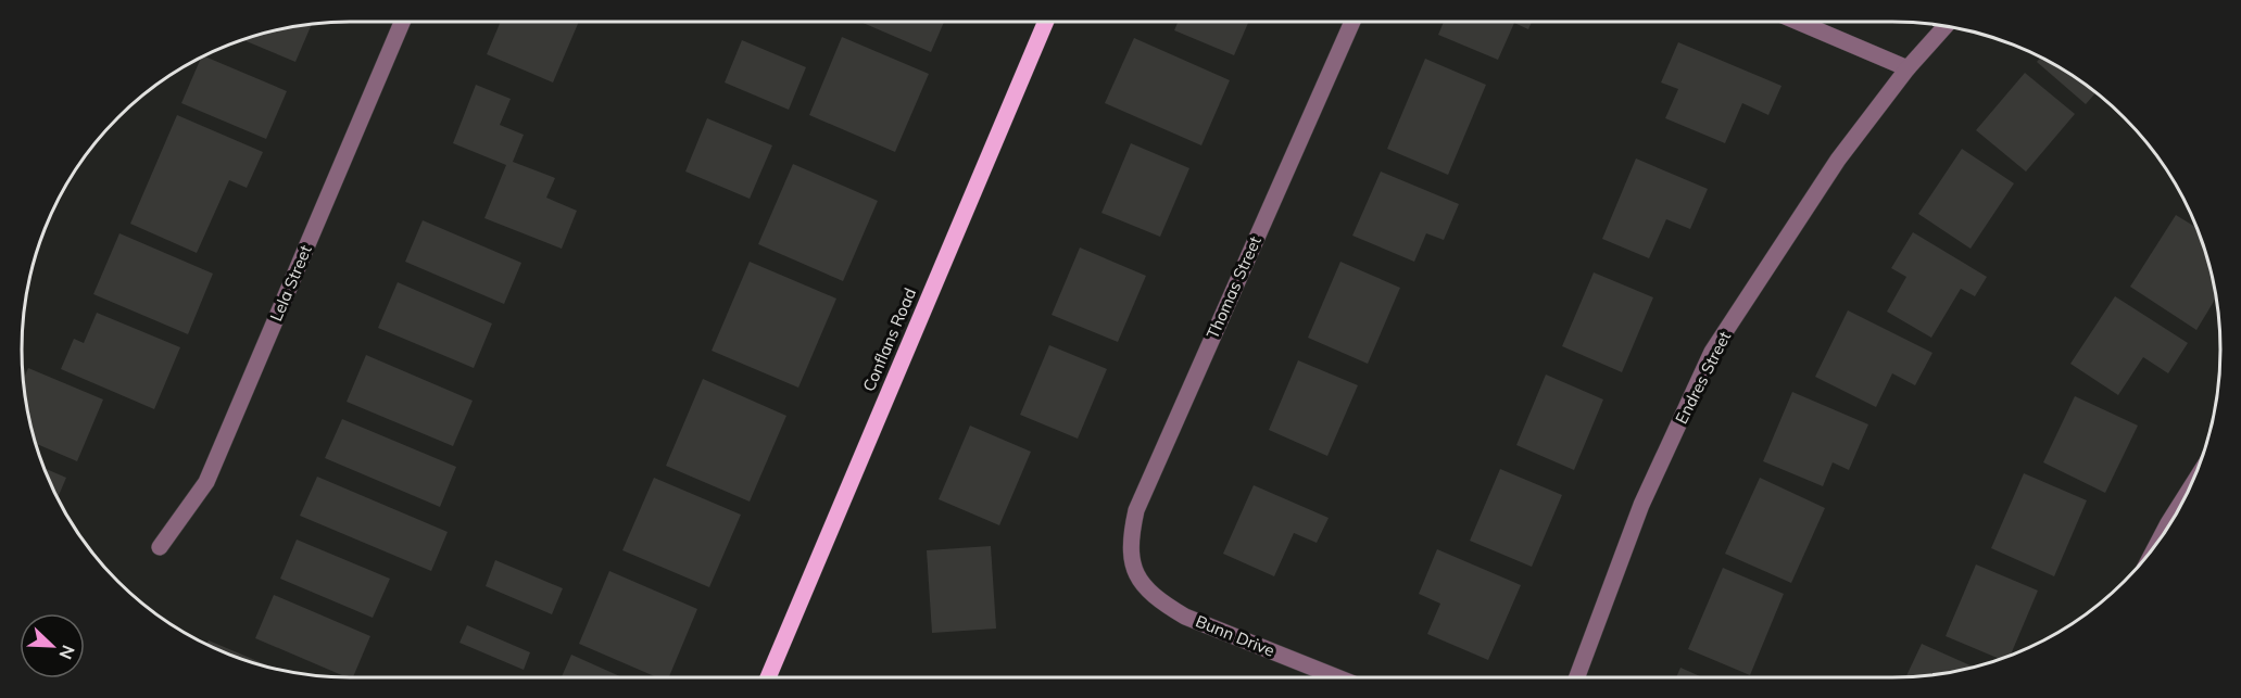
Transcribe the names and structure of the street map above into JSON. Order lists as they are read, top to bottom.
{
  "streets": {
    "main road": ["Conflans Road"],
    "street": [
      "Lela Street",
      "Thomas Street",
      "Endres Street",
      "Bunn Drive"
    ]
  },
  "crossings": [
    ["Thomas Street", "Bunn Drive"]
  ],
  "north": "bottom right"
}
